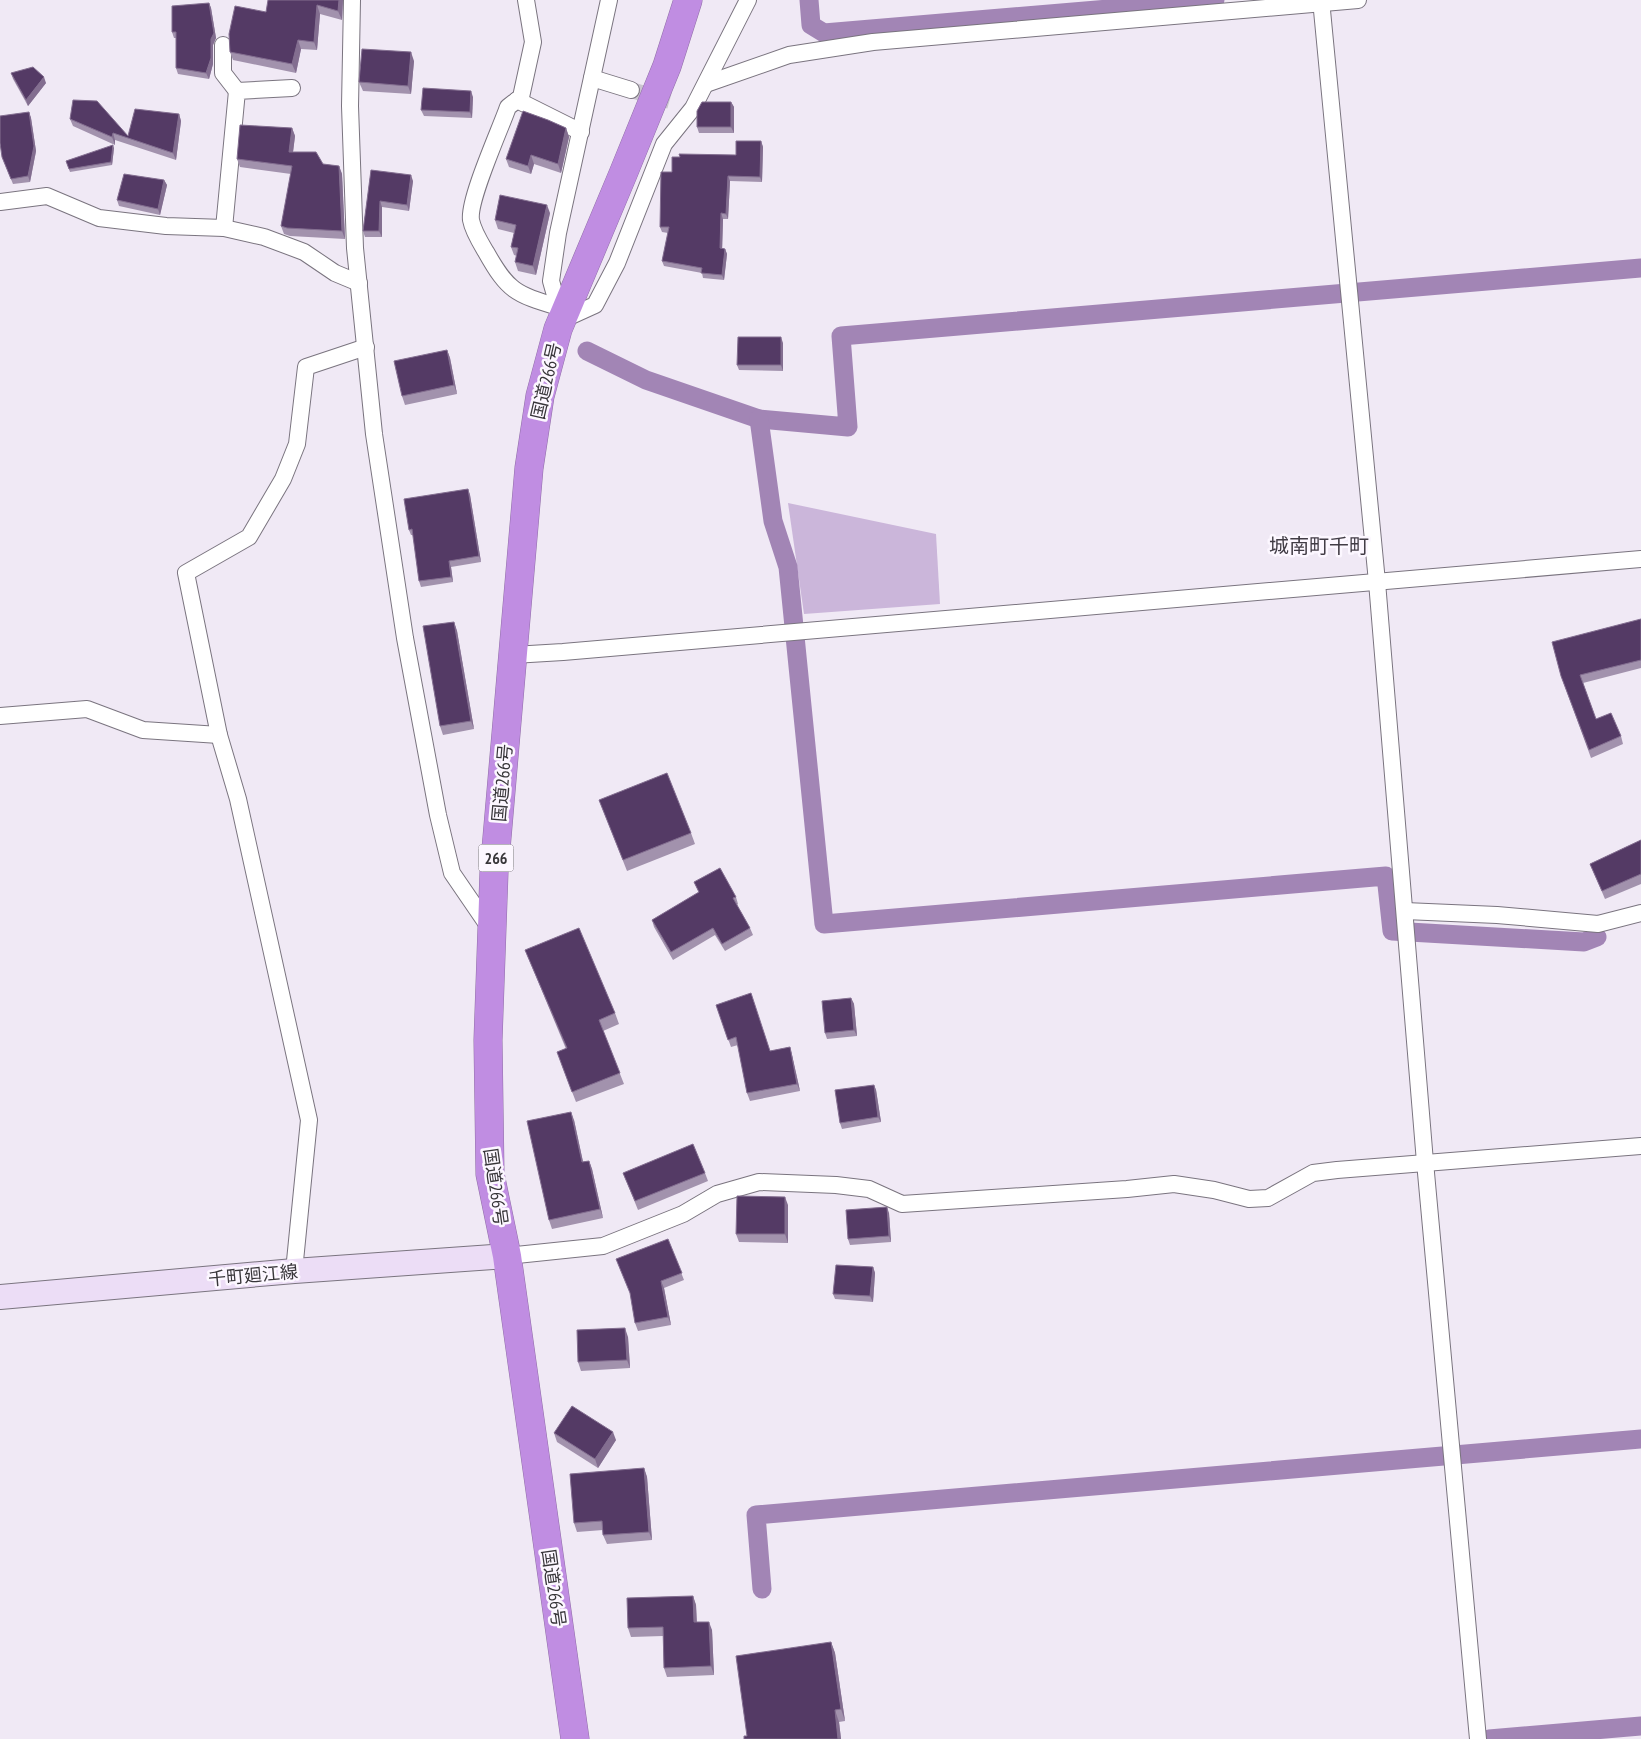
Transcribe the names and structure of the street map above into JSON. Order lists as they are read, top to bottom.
{
  "streets": {
    "highway": ["国道266号", "266"],
    "main road": ["千町廻江線"]
  },
  "crossings": [
    ["国道266号", "千町廻江線"]
  ],
  "districts": ["城南町千町"]
}
